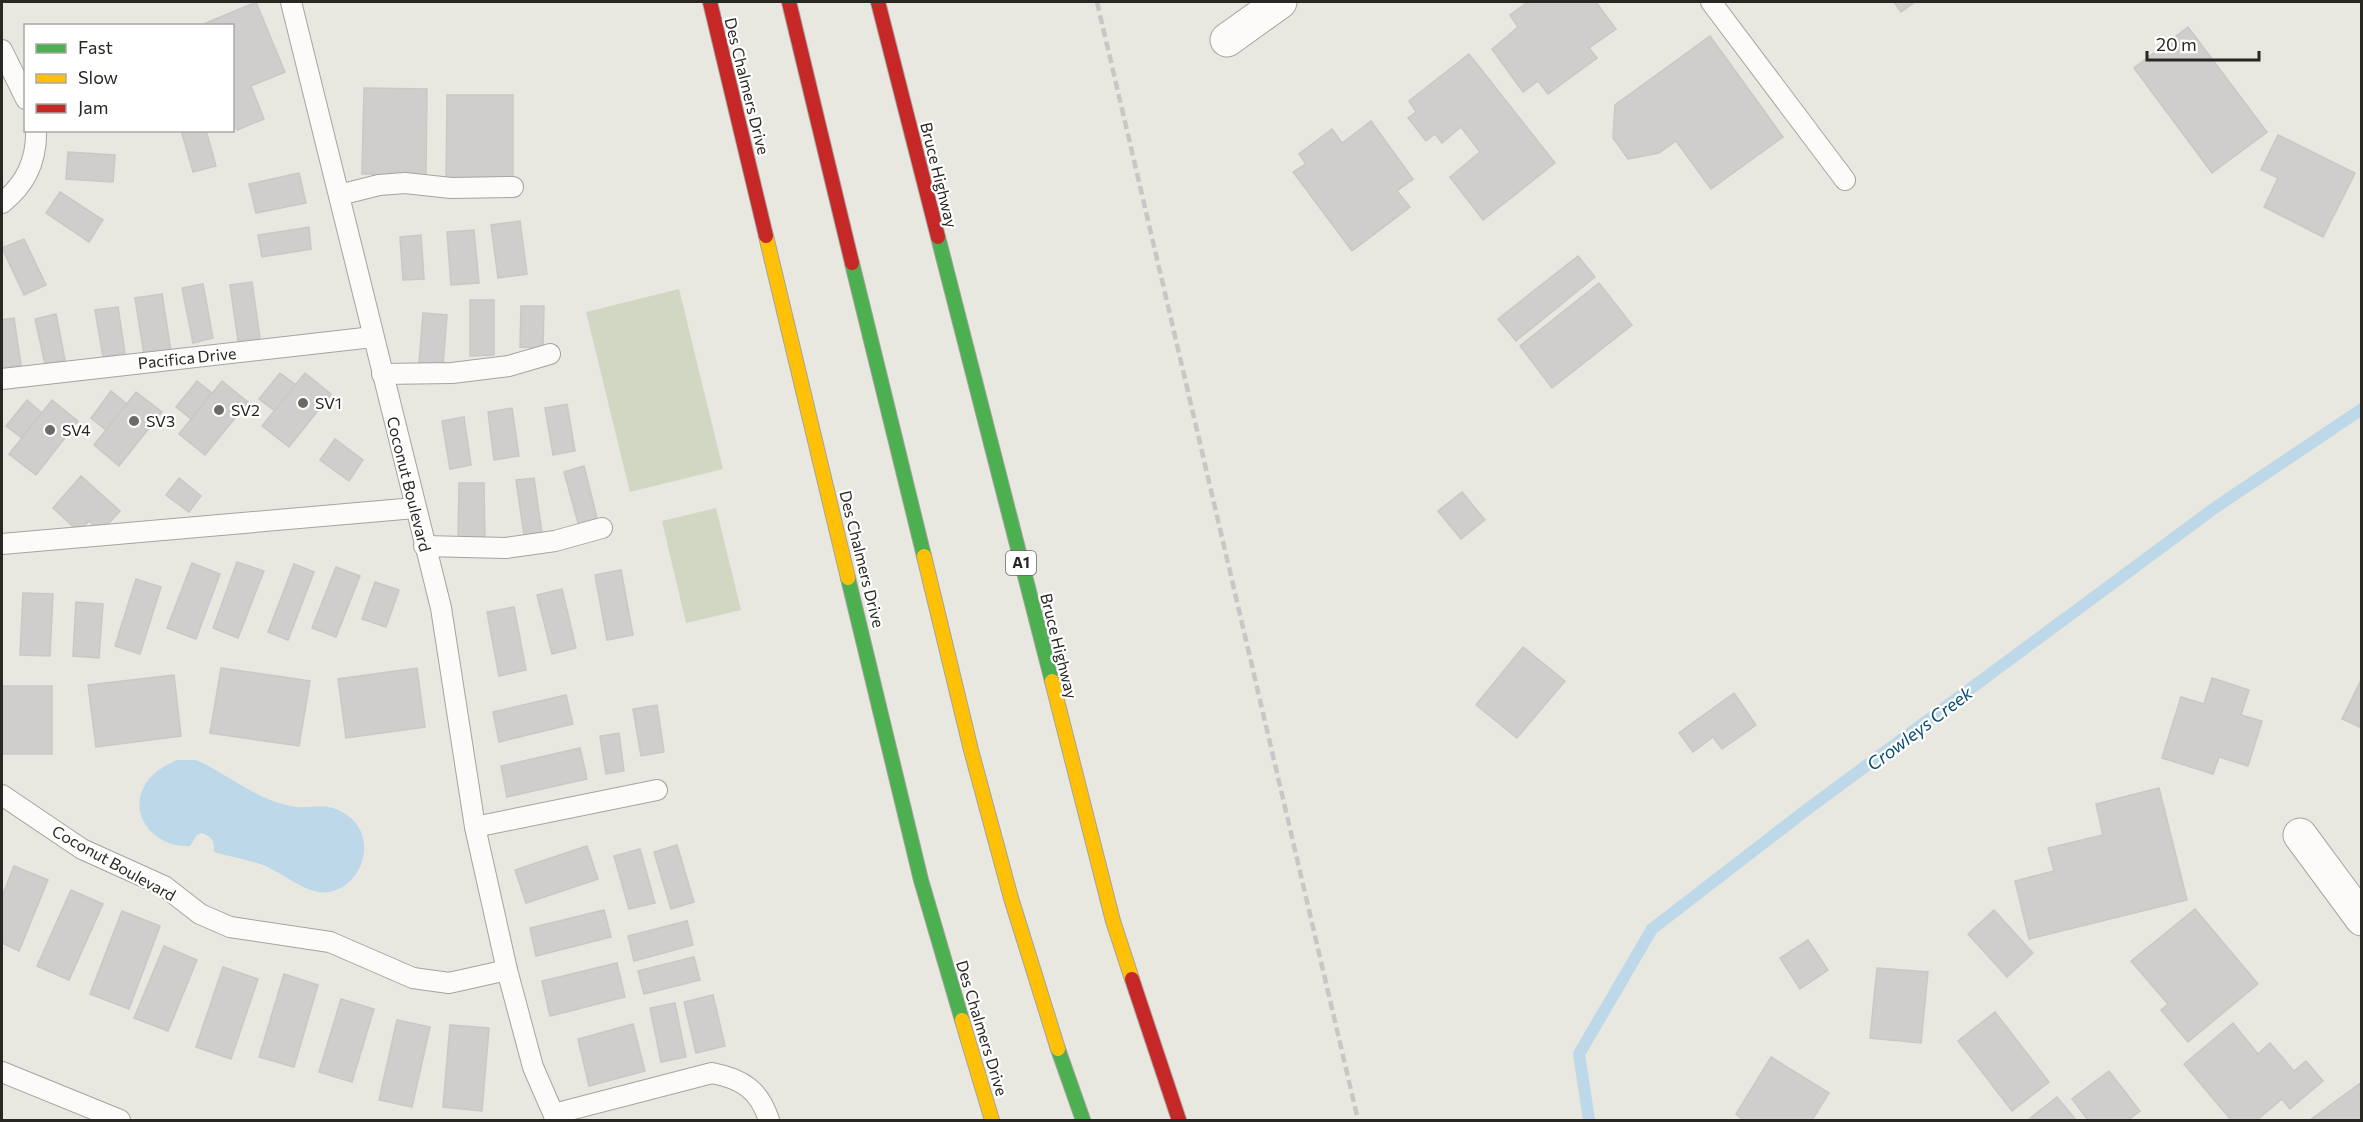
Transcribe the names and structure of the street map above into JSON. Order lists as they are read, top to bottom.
{
  "streets": {
    "main road": ["Des Chalmers Drive", "Bruce Highway", "A1"],
    "lane": ["Pacifica Drive", "Coconut Boulevard"]
  },
  "crossings": [
    ["Pacifica Drive", "Coconut Boulevard"]
  ],
  "water": ["Crowleys Creek"],
  "places": [
    "SV1",
    "SV2",
    "SV3",
    "SV4"
  ],
  "legend": ["Fast", "Slow", "Jam"],
  "scale_bar": "20 m"
}
